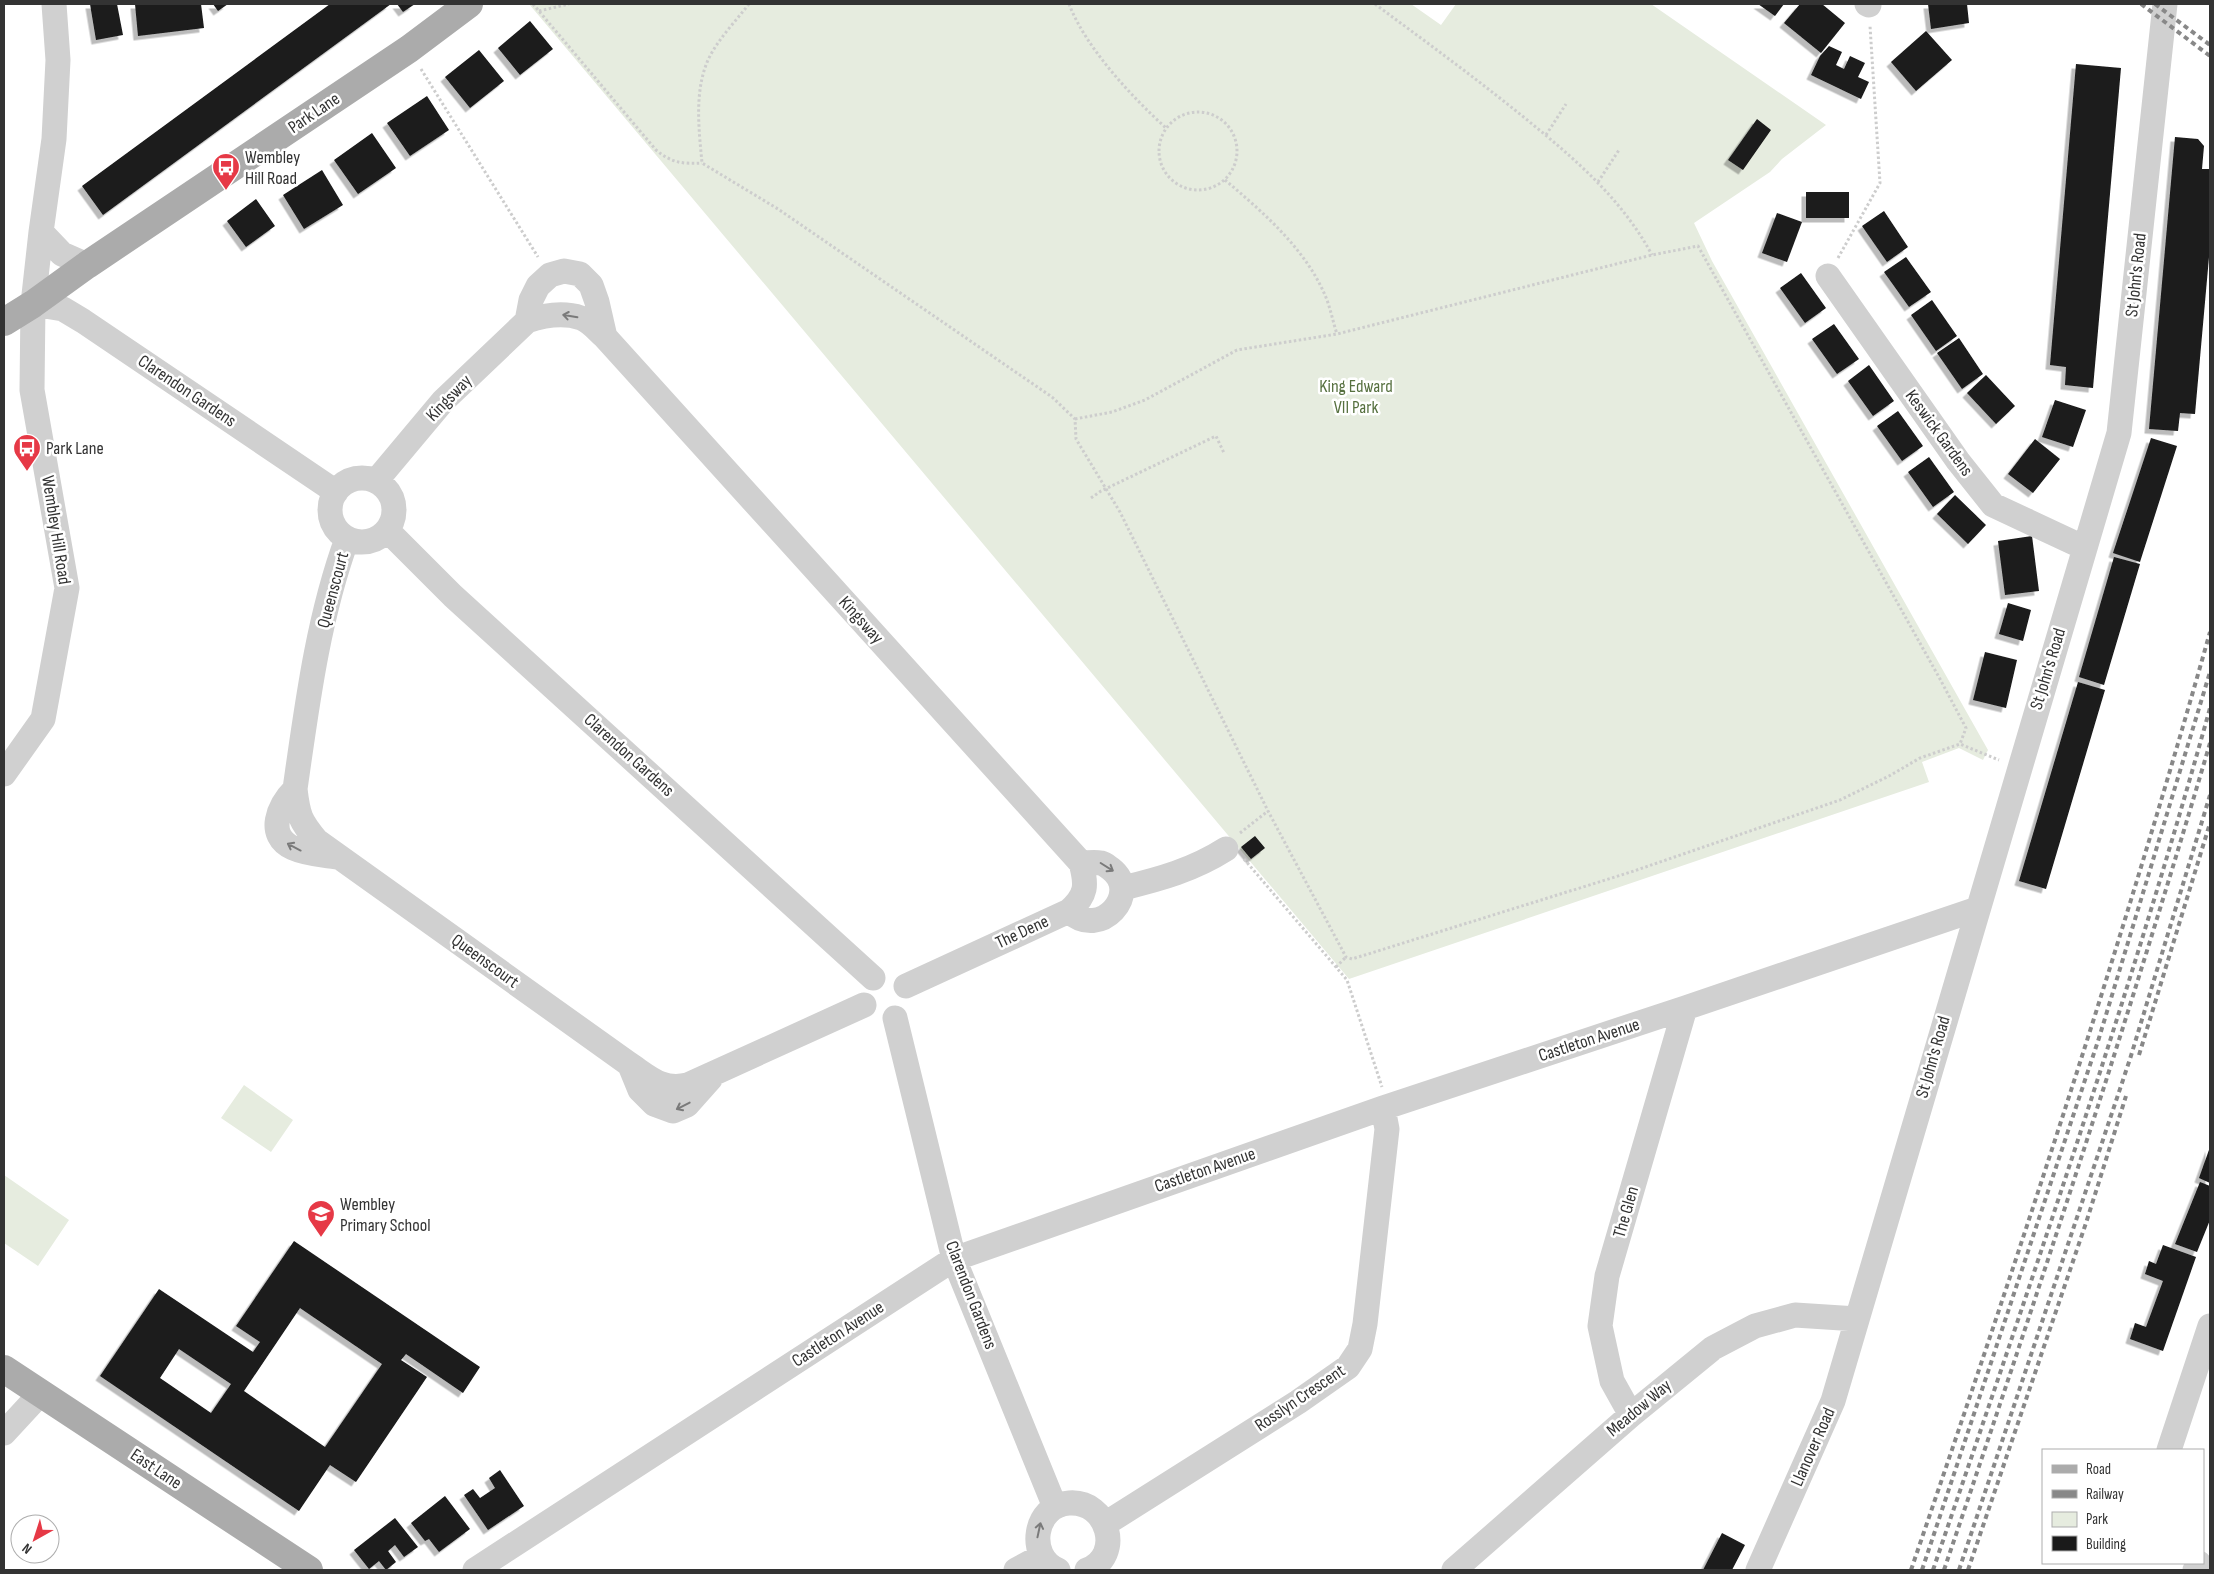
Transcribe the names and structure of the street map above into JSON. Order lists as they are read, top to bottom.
{
  "streets": {
    "main road": ["Park Lane", "East Lane"],
    "street": [
      "St John's Road",
      "Clarendon Gardens",
      "Kingsway",
      "Keswick Gardens",
      "Wembley Hill Road",
      "Queenscourt",
      "The Dene",
      "Castleton Avenue",
      "The Glen",
      "Rosslyn Crescent",
      "Meadow Way",
      "Llanover Road"
    ]
  },
  "crossings": [
    ["Park Lane", "Clarendon Gardens"],
    ["Park Lane", "Wembley Hill Road"],
    ["St John's Road", "Keswick Gardens"],
    ["St John's Road", "Castleton Avenue"],
    ["St John's Road", "Meadow Way"],
    ["St John's Road", "Llanover Road"],
    ["Clarendon Gardens", "Kingsway"],
    ["Clarendon Gardens", "Wembley Hill Road"],
    ["Clarendon Gardens", "Queenscourt"],
    ["Clarendon Gardens", "The Dene"],
    ["Clarendon Gardens", "Castleton Avenue"],
    ["Kingsway", "Queenscourt"],
    ["Queenscourt", "The Dene"],
    ["Castleton Avenue", "The Glen"],
    ["Castleton Avenue", "Rosslyn Crescent"],
    ["The Glen", "Meadow Way"],
    ["Meadow Way", "Llanover Road"]
  ],
  "parks": ["King Edward VII Park"],
  "places": {
    "bus stop": ["Wembley Hill Road", "Park Lane"],
    "school or university": ["Wembley Primary School"]
  },
  "legend": [
    "Road",
    "Railway",
    "Park",
    "Building"
  ],
  "north": "bottom left"
}
